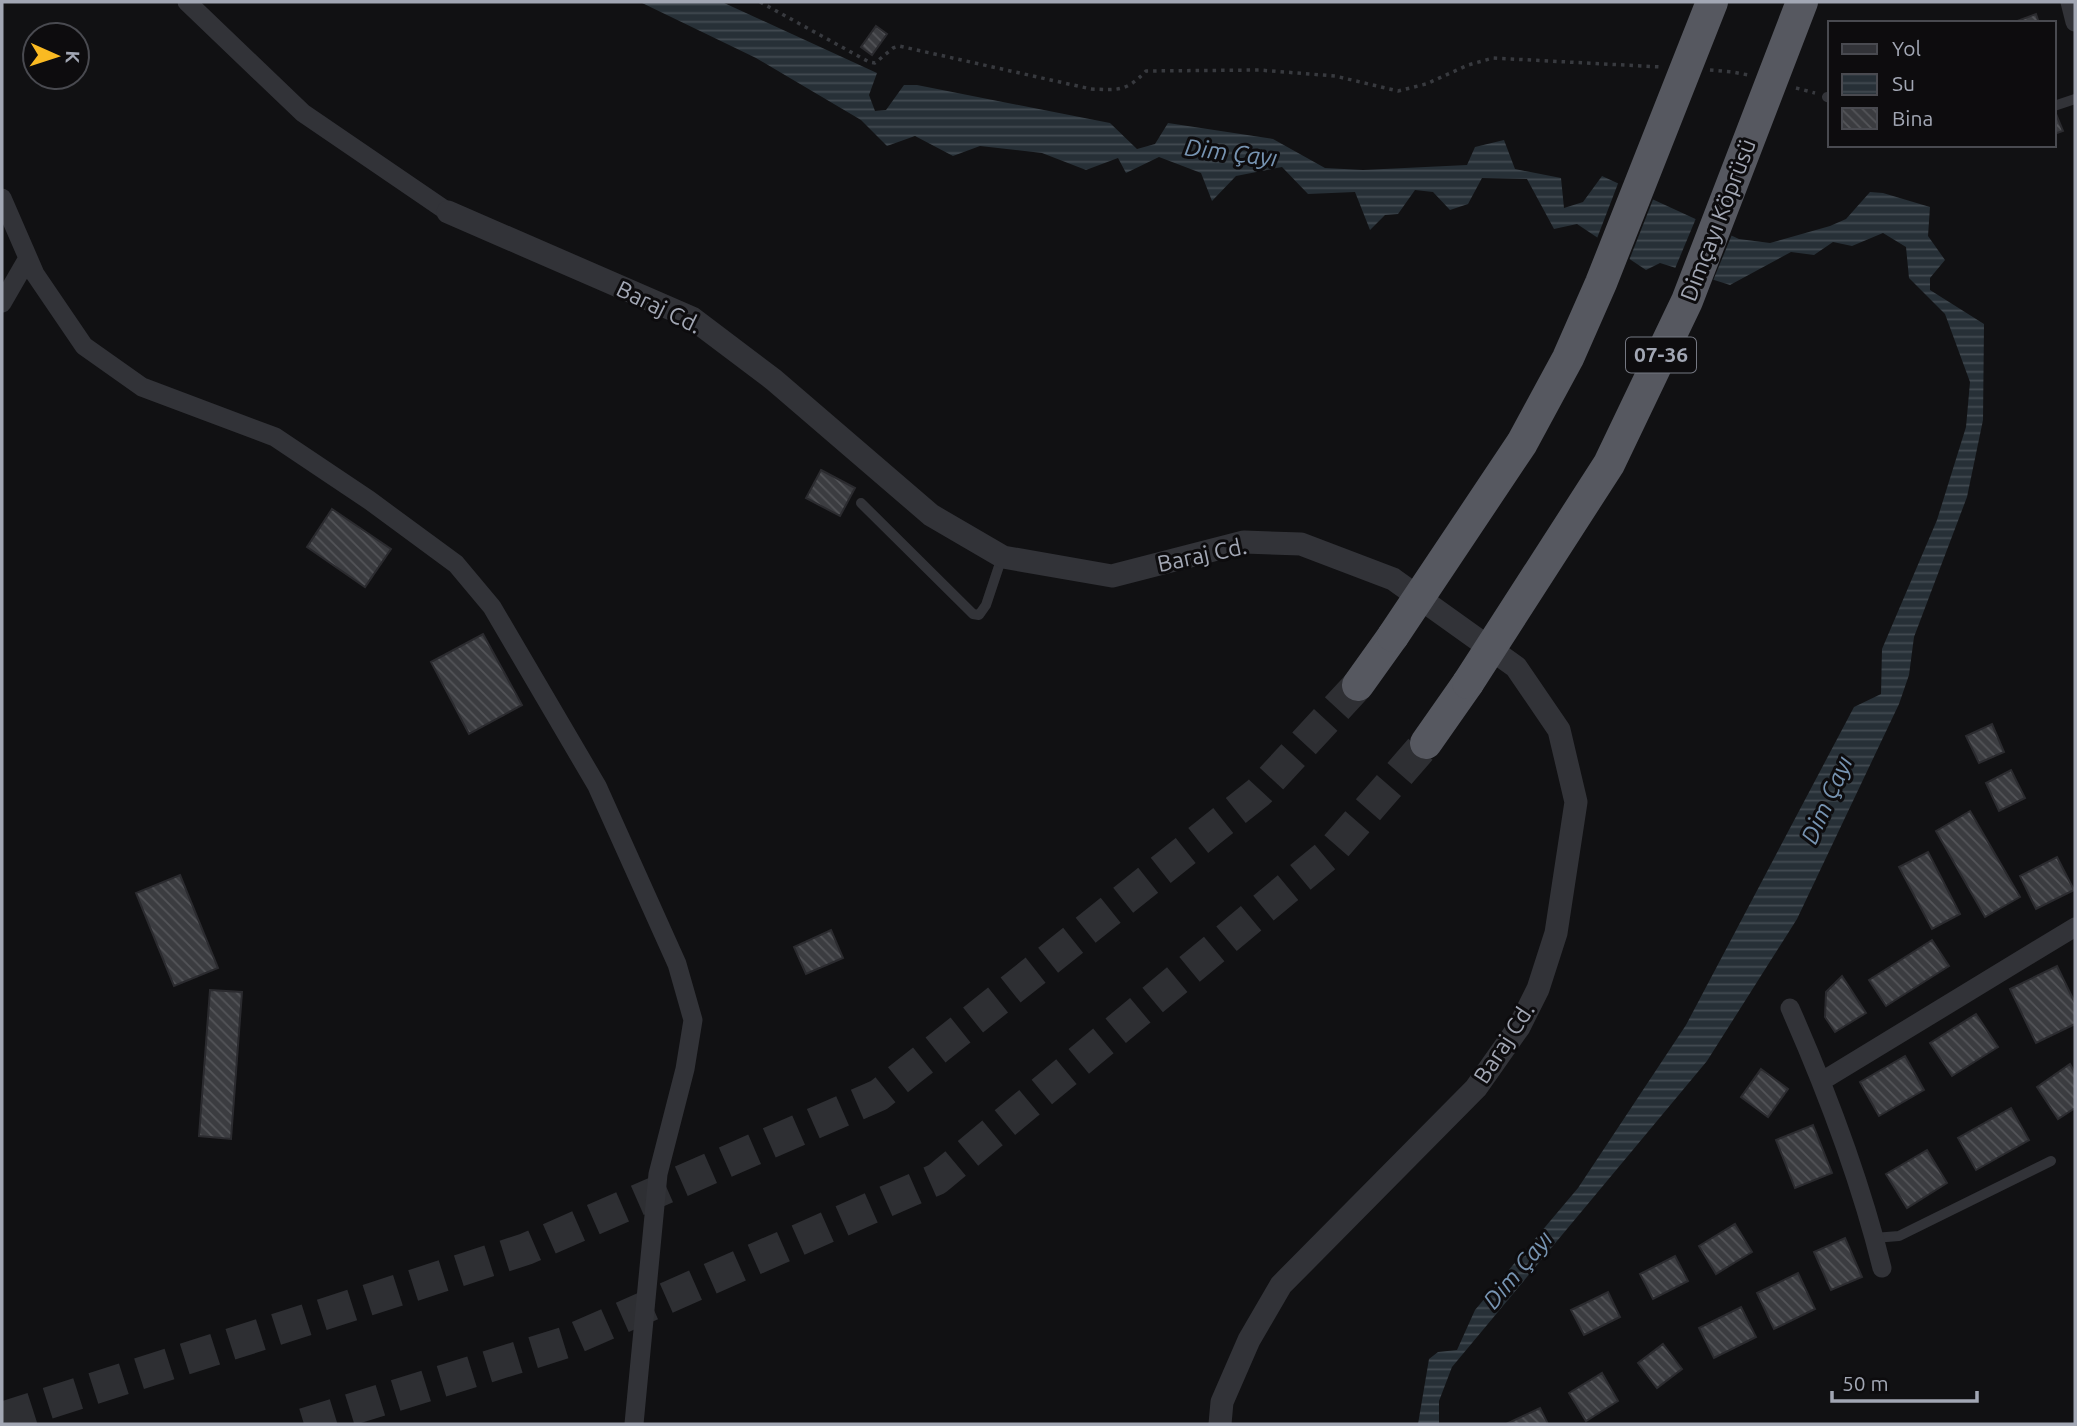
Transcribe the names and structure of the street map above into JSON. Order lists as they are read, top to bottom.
{
  "streets": {
    "highway": ["Dimçayı Köprüsü", "07-36"],
    "street": ["Baraj Cd."]
  },
  "water": ["Dim Çayı"],
  "legend": ["Yol", "Su", "Bina"],
  "scale_bar": "50 m",
  "north": "right"
}
